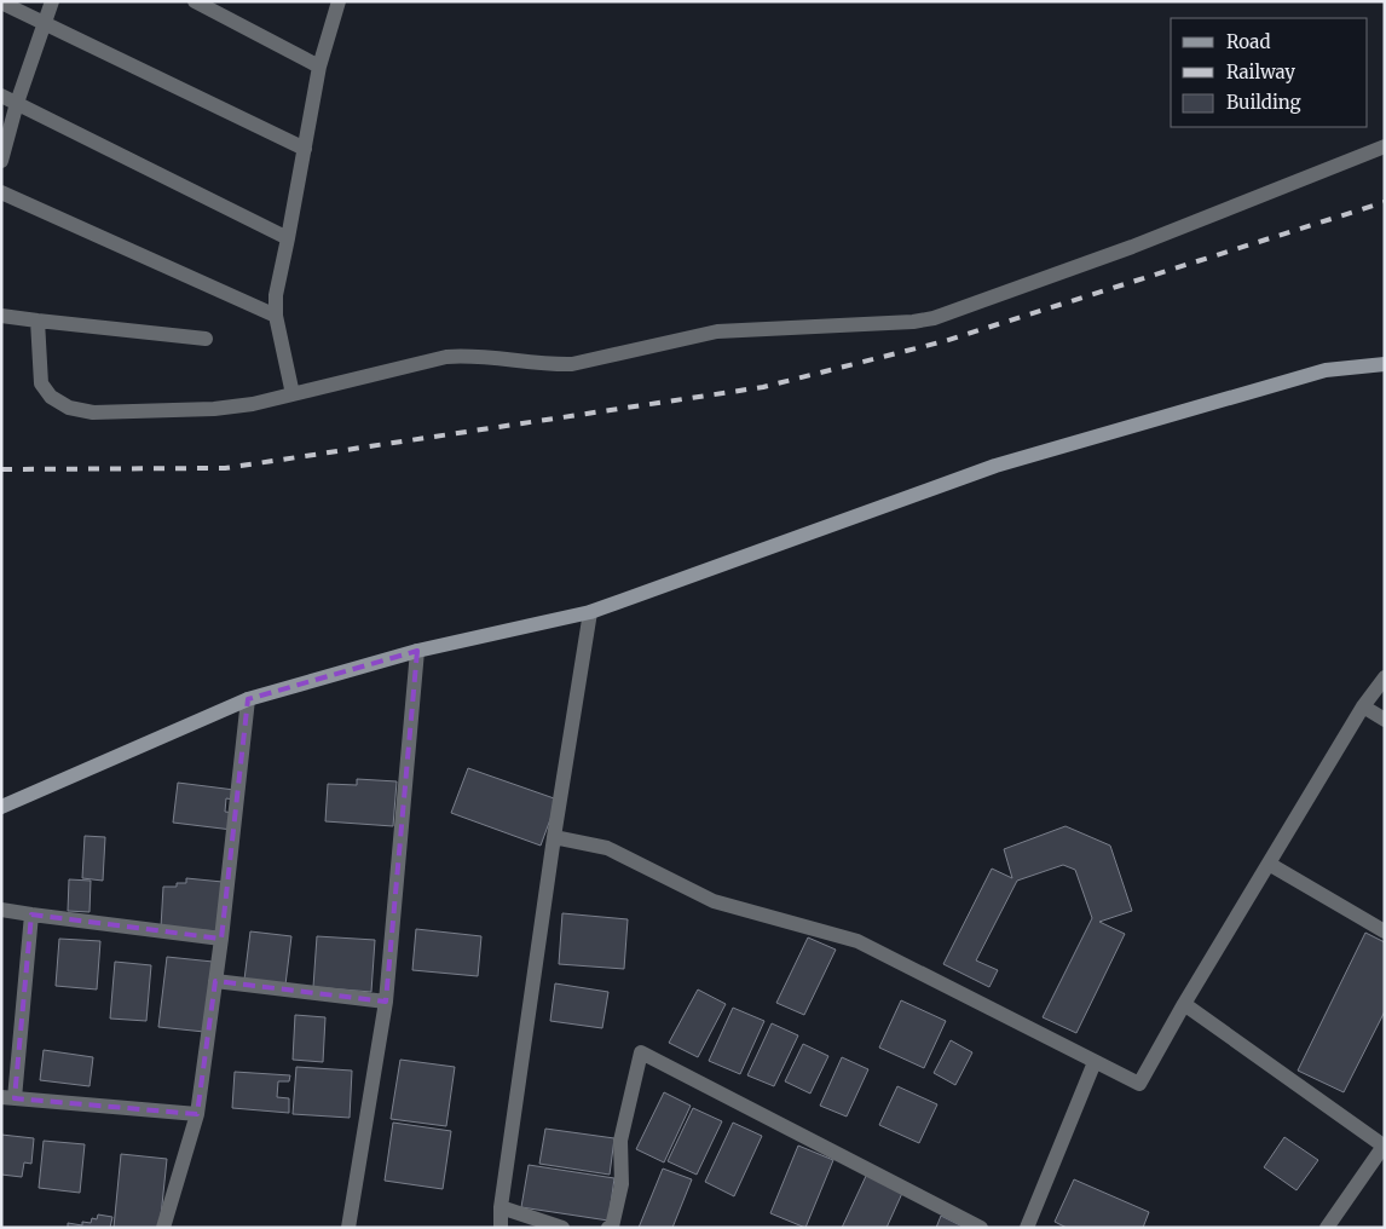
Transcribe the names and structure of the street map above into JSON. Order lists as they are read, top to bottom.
{
  "legend": ["Road", "Railway", "Building"]
}
